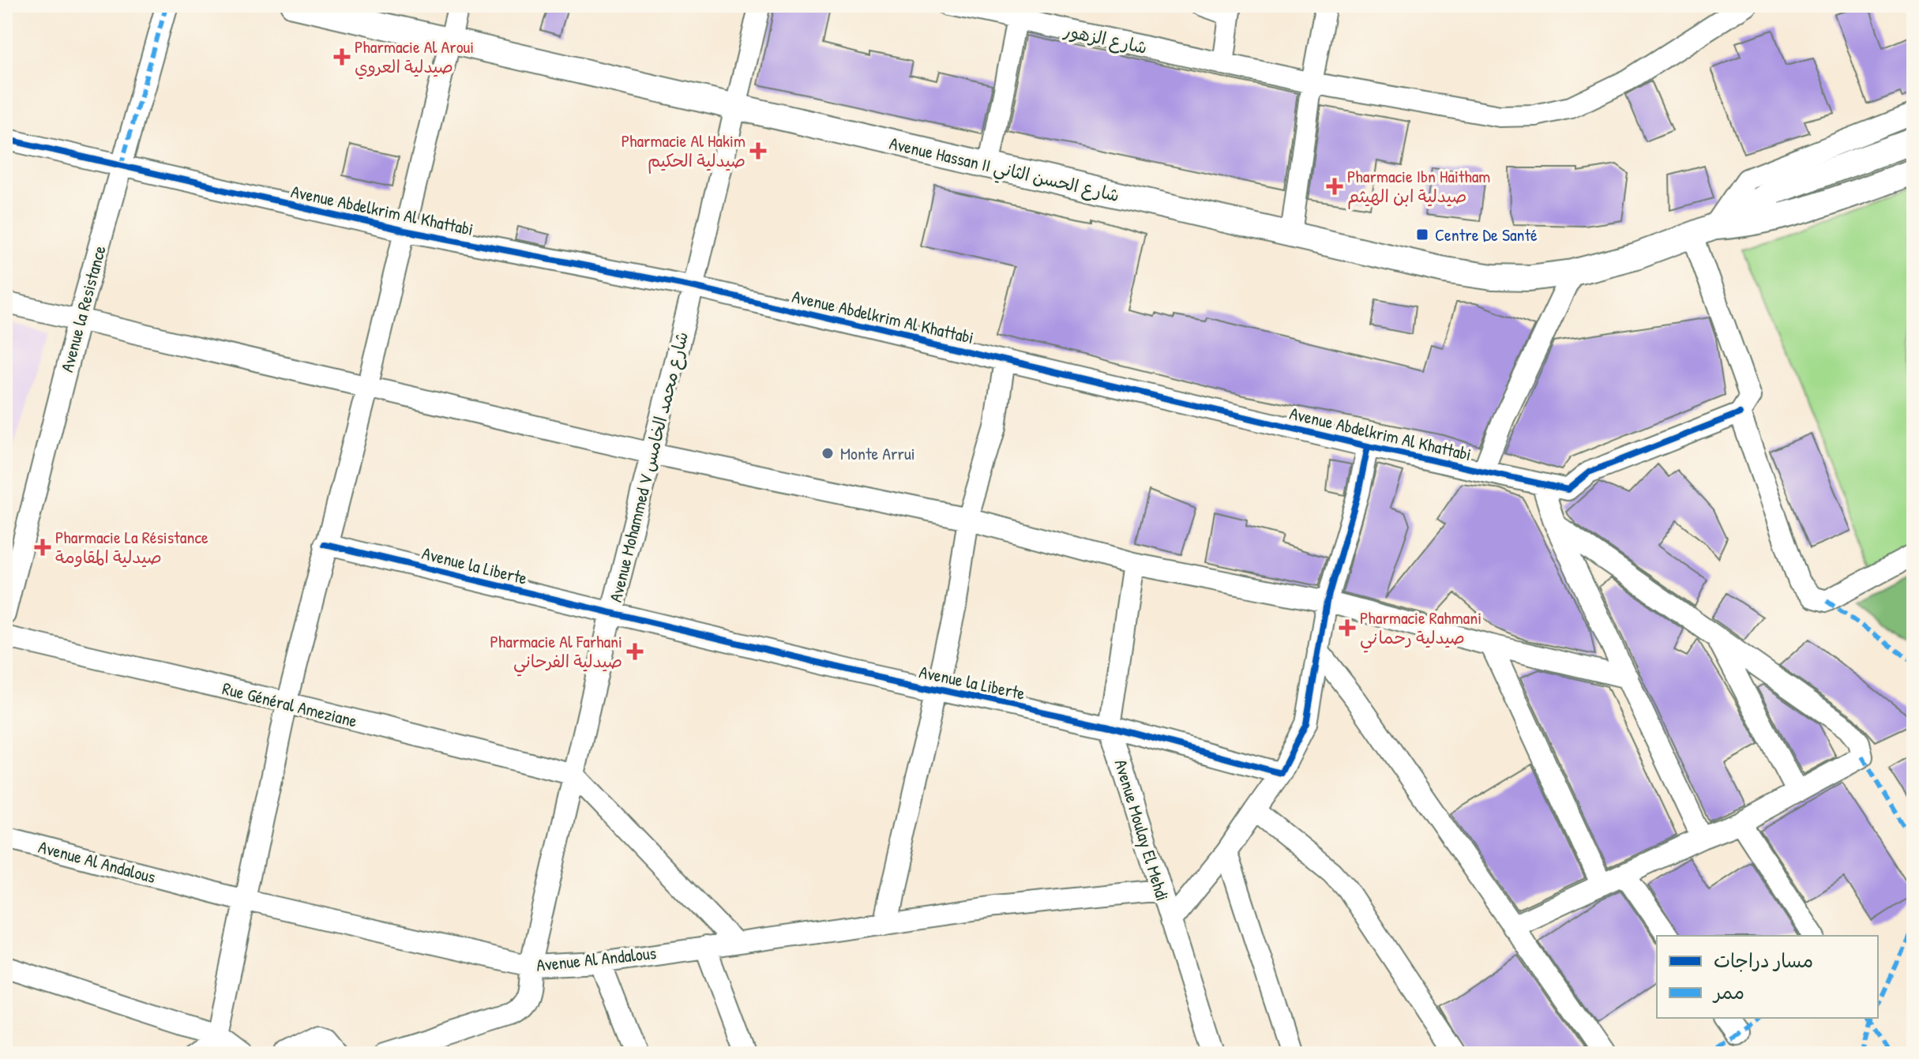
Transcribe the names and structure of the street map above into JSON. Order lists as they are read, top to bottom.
{
  "streets": {
    "main road": ["Avenue Hassan II شارع الحسن الثاني"],
    "street": [
      "شارع الزهور",
      "Avenue Abdelkrim Al Khattabi",
      "Avenue la Resistance",
      "Avenue Mohammed V شارع محمد الخامس",
      "Avenue la Liberte",
      "Rue Général Ameziane",
      "Avenue Moulay El Mehdi",
      "Avenue Al Andalous"
    ]
  },
  "crossings": [
    ["Avenue Hassan II شارع الحسن الثاني", "Avenue Mohammed V شارع محمد الخامس"],
    ["Avenue Abdelkrim Al Khattabi", "Avenue la Resistance"],
    ["Avenue Abdelkrim Al Khattabi", "Avenue Mohammed V شارع محمد الخامس"],
    ["Avenue Mohammed V شارع محمد الخامس", "Avenue la Liberte"],
    ["Avenue Mohammed V شارع محمد الخامس", "Rue Général Ameziane"],
    ["Avenue Mohammed V شارع محمد الخامس", "Avenue Al Andalous"],
    ["Avenue la Liberte", "Avenue Moulay El Mehdi"],
    ["Avenue Moulay El Mehdi", "Avenue Al Andalous"]
  ],
  "places": {
    "health": [
      "Pharmacie Al Aroui صيدلية العروي",
      "Pharmacie Al Hakim صيدلية الحكيم",
      "Pharmacie Ibn Haitham صيدلية ابن الهيثم",
      "Pharmacie La Résistance صيدلية المقاومة",
      "Pharmacie Rahmani صيدلية رحماني",
      "Pharmacie Al Farhani صيدلية الفرحاني"
    ],
    "transit": ["Centre De Santé"],
    "other": ["Monte Arrui"]
  },
  "legend": ["مسار دراجات", "ممر"]
}
